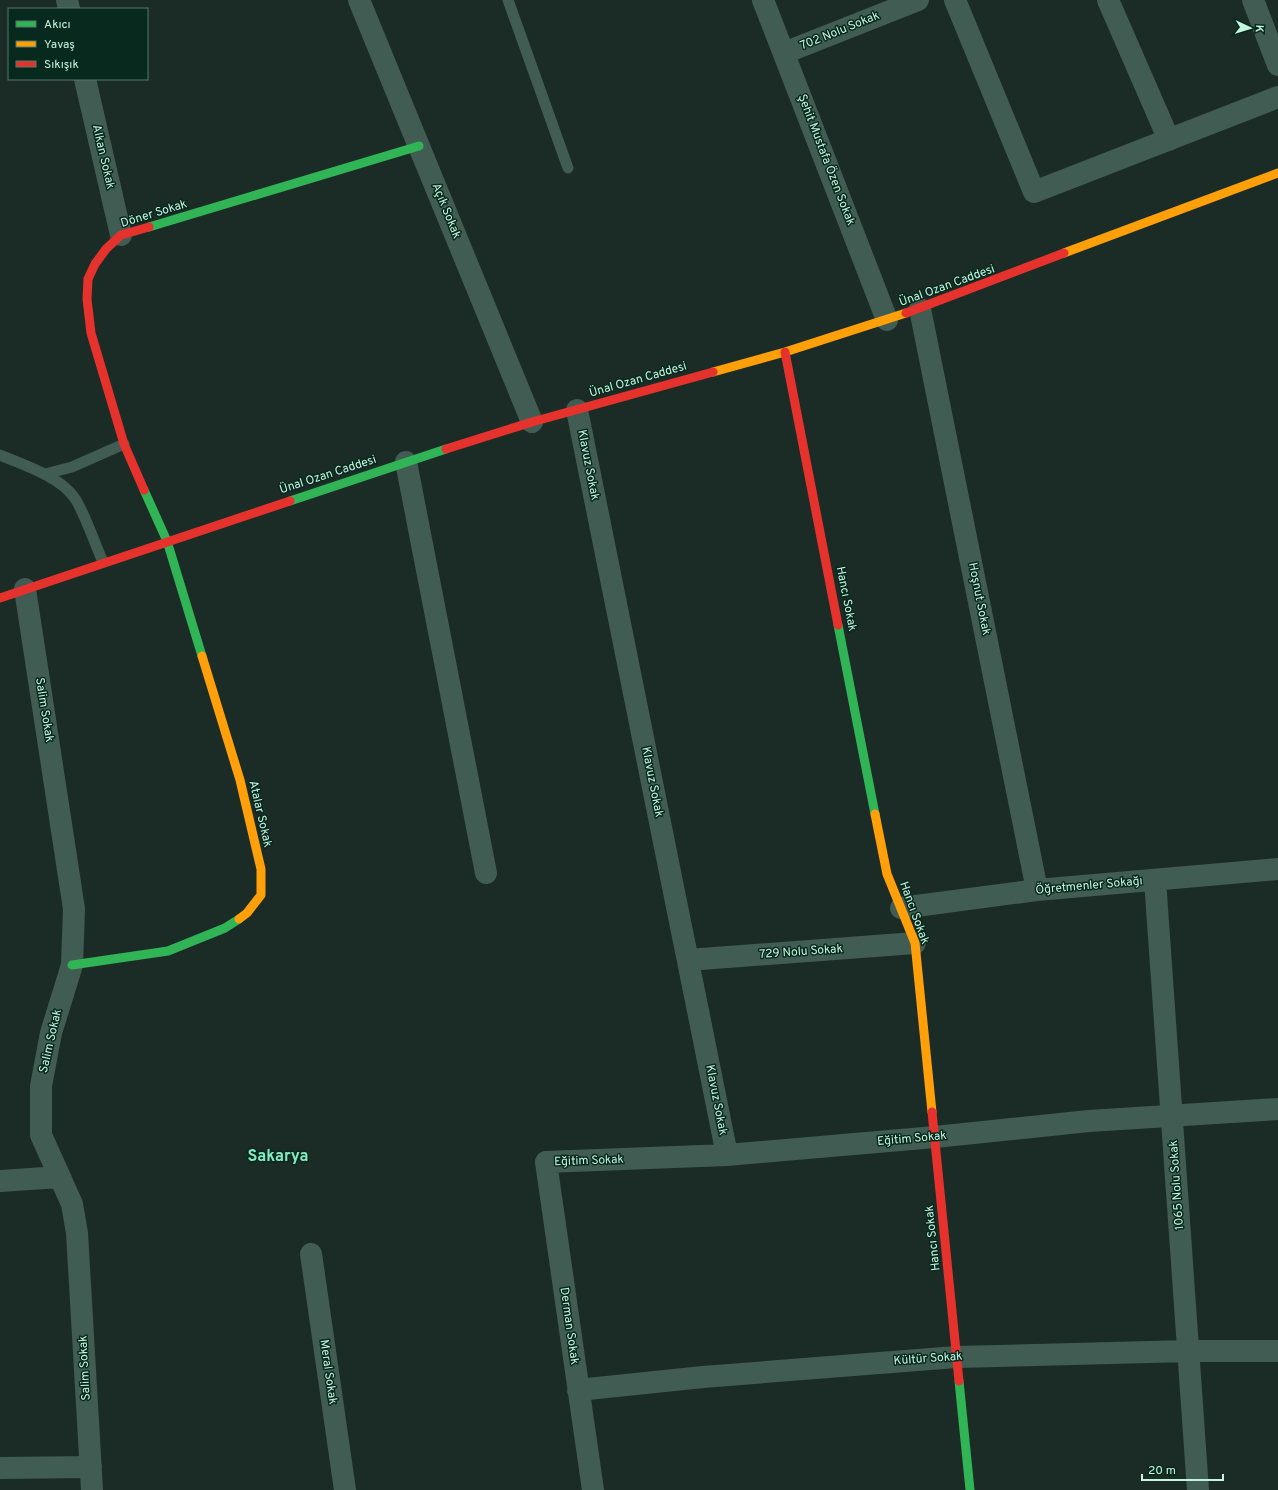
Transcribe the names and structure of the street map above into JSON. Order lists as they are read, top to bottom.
{
  "streets": {
    "street": [
      "702 Nolu Sokak",
      "Alkan Sokak",
      "Şehit Mustafa Özen Sokak",
      "Açık Sokak",
      "Döner Sokak",
      "Ünal Ozan Caddesi",
      "Klavuz Sokak",
      "Hancı Sokak",
      "Hoşnut Sokak",
      "Salim Sokak",
      "Atalar Sokak",
      "Öğretmenler Sokağı",
      "729 Nolu Sokak",
      "Eğitim Sokak",
      "1065 Nolu Sokak",
      "Derman Sokak",
      "Kültür Sokak",
      "Meral Sokak"
    ]
  },
  "crossings": [
    ["702 Nolu Sokak", "Şehit Mustafa Özen Sokak"],
    ["Alkan Sokak", "Döner Sokak"],
    ["Şehit Mustafa Özen Sokak", "Ünal Ozan Caddesi"],
    ["Açık Sokak", "Döner Sokak"],
    ["Açık Sokak", "Ünal Ozan Caddesi"],
    ["Döner Sokak", "Ünal Ozan Caddesi"],
    ["Döner Sokak", "Atalar Sokak"],
    ["Ünal Ozan Caddesi", "Klavuz Sokak"],
    ["Ünal Ozan Caddesi", "Hancı Sokak"],
    ["Ünal Ozan Caddesi", "Hoşnut Sokak"],
    ["Ünal Ozan Caddesi", "Salim Sokak"],
    ["Ünal Ozan Caddesi", "Atalar Sokak"],
    ["Klavuz Sokak", "729 Nolu Sokak"],
    ["Klavuz Sokak", "Eğitim Sokak"],
    ["Hancı Sokak", "Öğretmenler Sokağı"],
    ["Hancı Sokak", "729 Nolu Sokak"],
    ["Hancı Sokak", "Eğitim Sokak"],
    ["Hancı Sokak", "Kültür Sokak"],
    ["Hoşnut Sokak", "Öğretmenler Sokağı"],
    ["Salim Sokak", "Atalar Sokak"],
    ["Öğretmenler Sokağı", "1065 Nolu Sokak"],
    ["Eğitim Sokak", "1065 Nolu Sokak"],
    ["Eğitim Sokak", "Derman Sokak"],
    ["1065 Nolu Sokak", "Kültür Sokak"],
    ["Derman Sokak", "Kültür Sokak"]
  ],
  "districts": ["Sakarya"],
  "legend": ["Akıcı", "Yavaş", "Sıkışık"],
  "scale_bar": "20 m",
  "north": "right"
}
